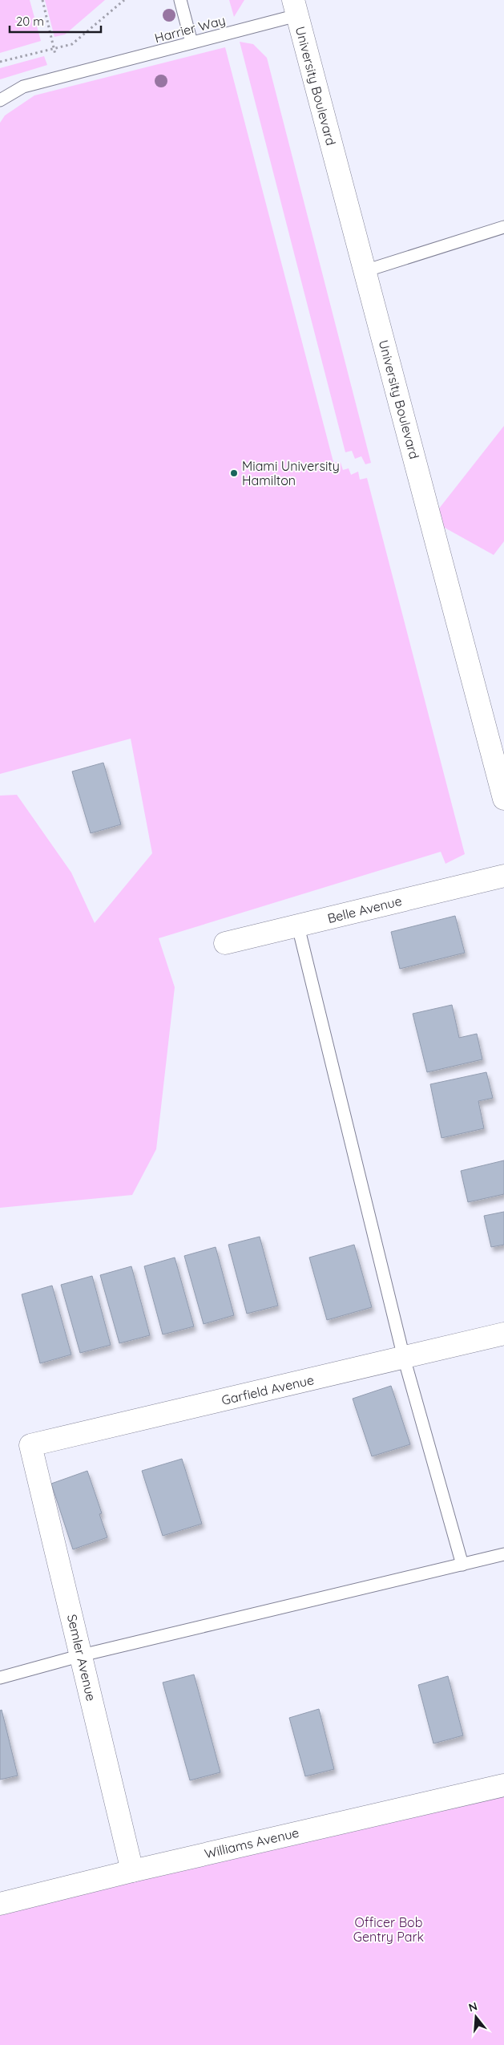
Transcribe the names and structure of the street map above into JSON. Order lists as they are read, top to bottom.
{
  "streets": {
    "street": [
      "University Boulevard",
      "Belle Avenue",
      "Garfield Avenue",
      "Semler Avenue",
      "Williams Avenue"
    ],
    "lane": ["Harrier Way"]
  },
  "crossings": [
    ["Harrier Way", "University Boulevard"],
    ["Garfield Avenue", "Semler Avenue"],
    ["Semler Avenue", "Williams Avenue"]
  ],
  "parks": ["Officer Bob Gentry Park"],
  "places": ["Miami University Hamilton"],
  "scale_bar": "20 m",
  "north": "top"
}
